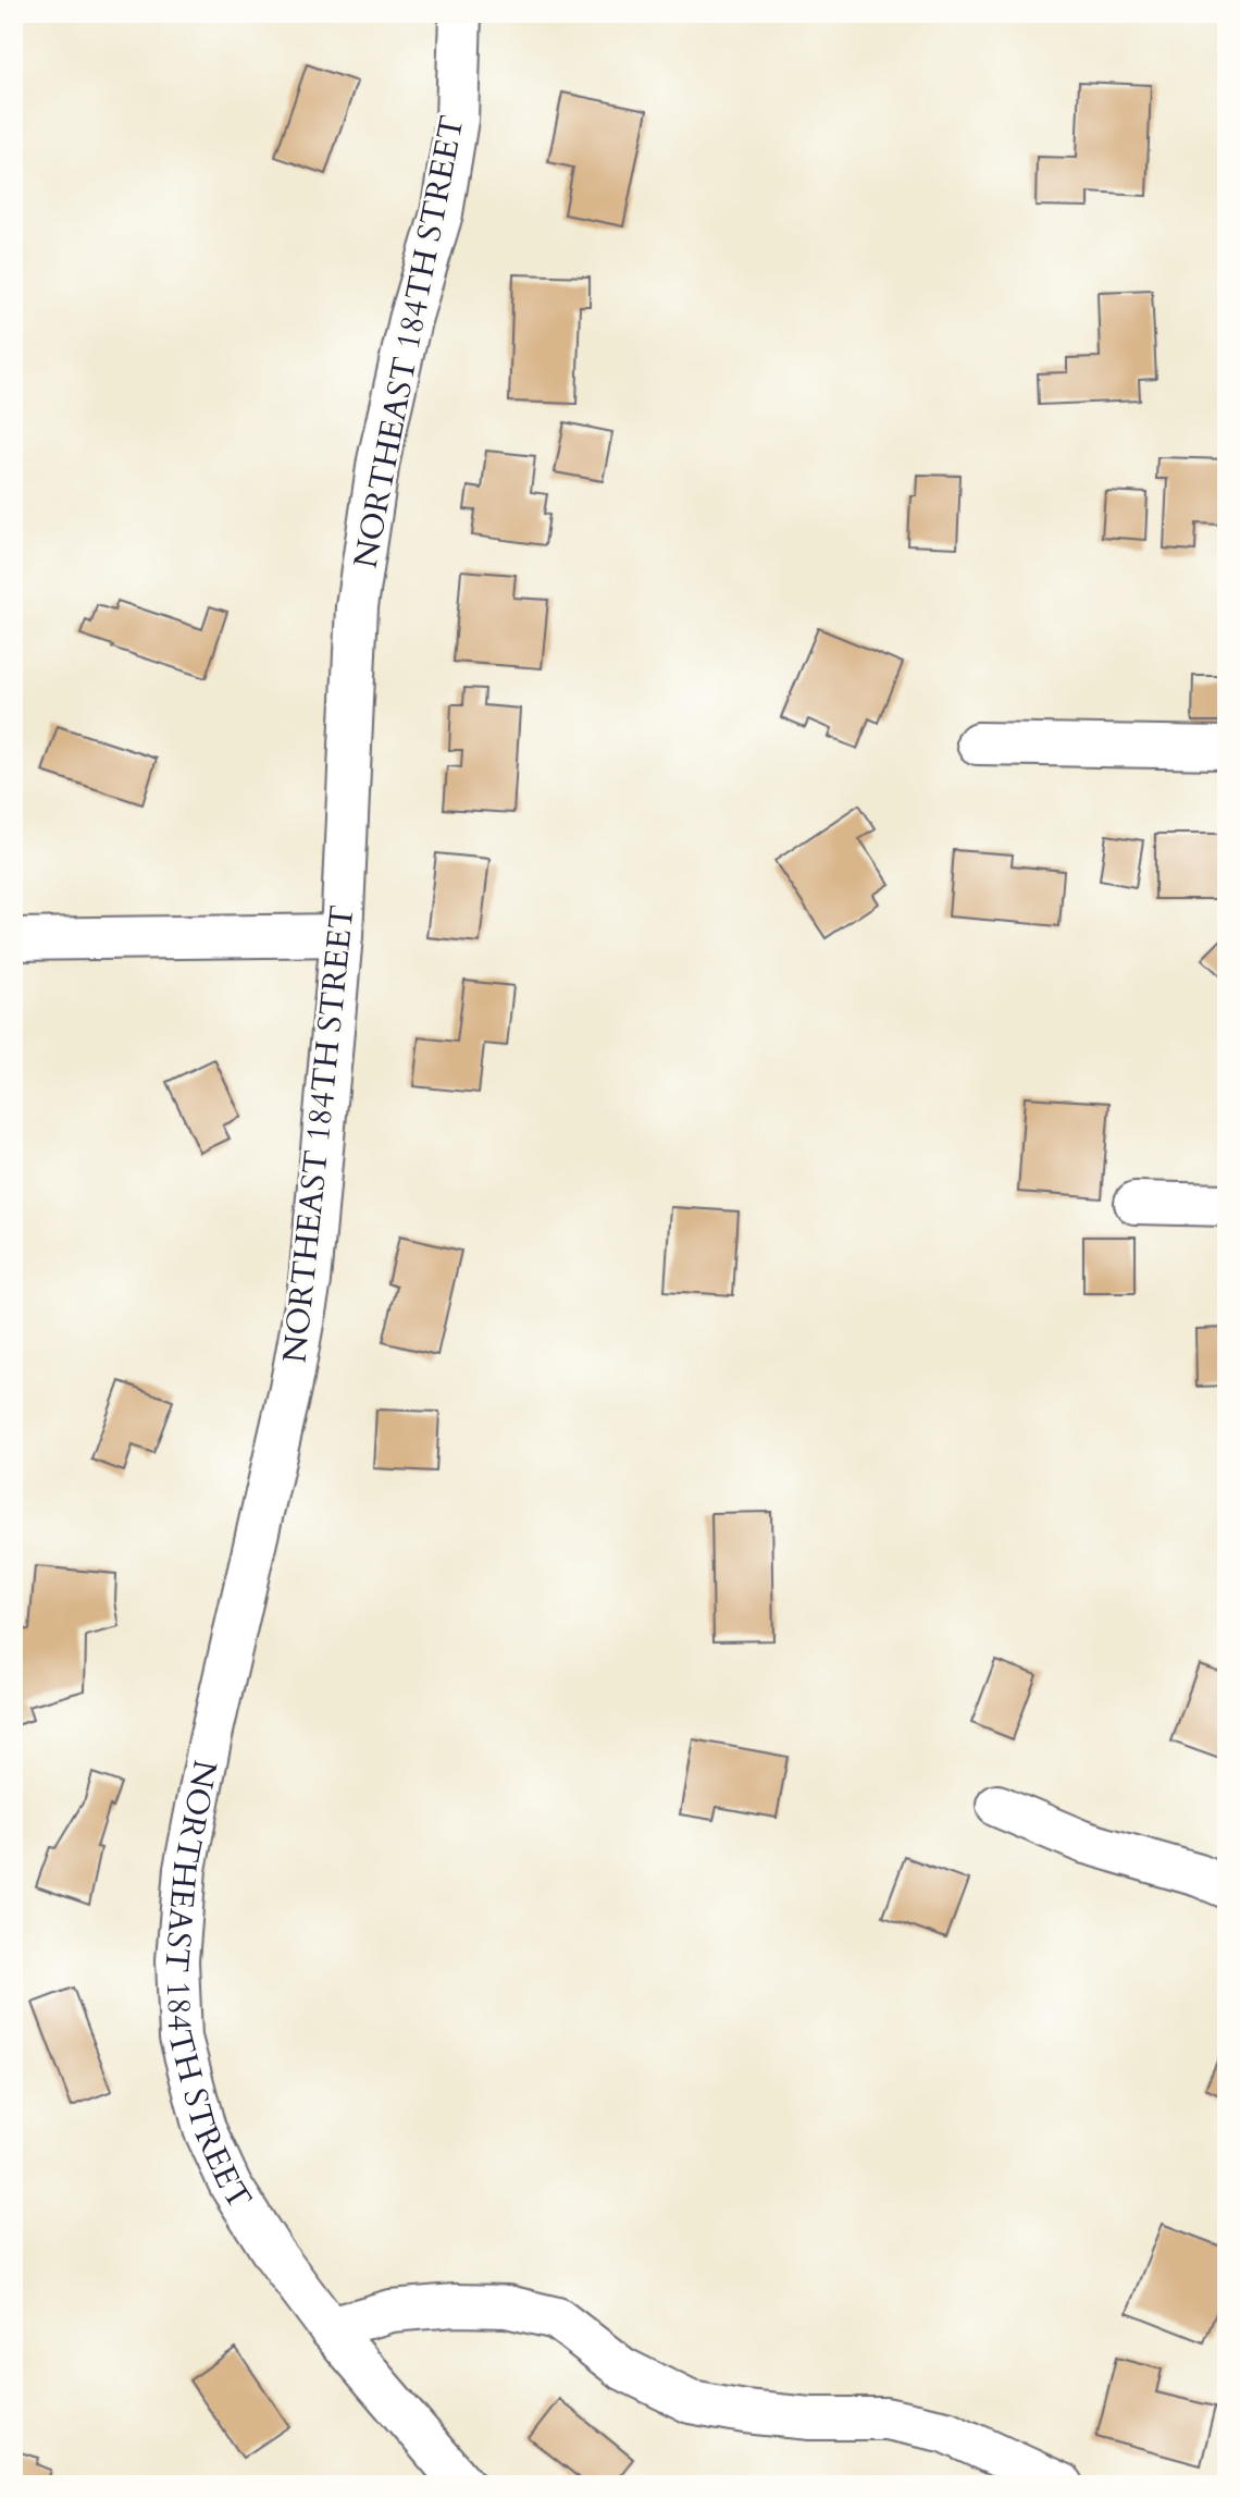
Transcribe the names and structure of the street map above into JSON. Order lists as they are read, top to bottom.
{
  "streets": {
    "street": ["NORTHEAST 184TH STREET"]
  }
}
